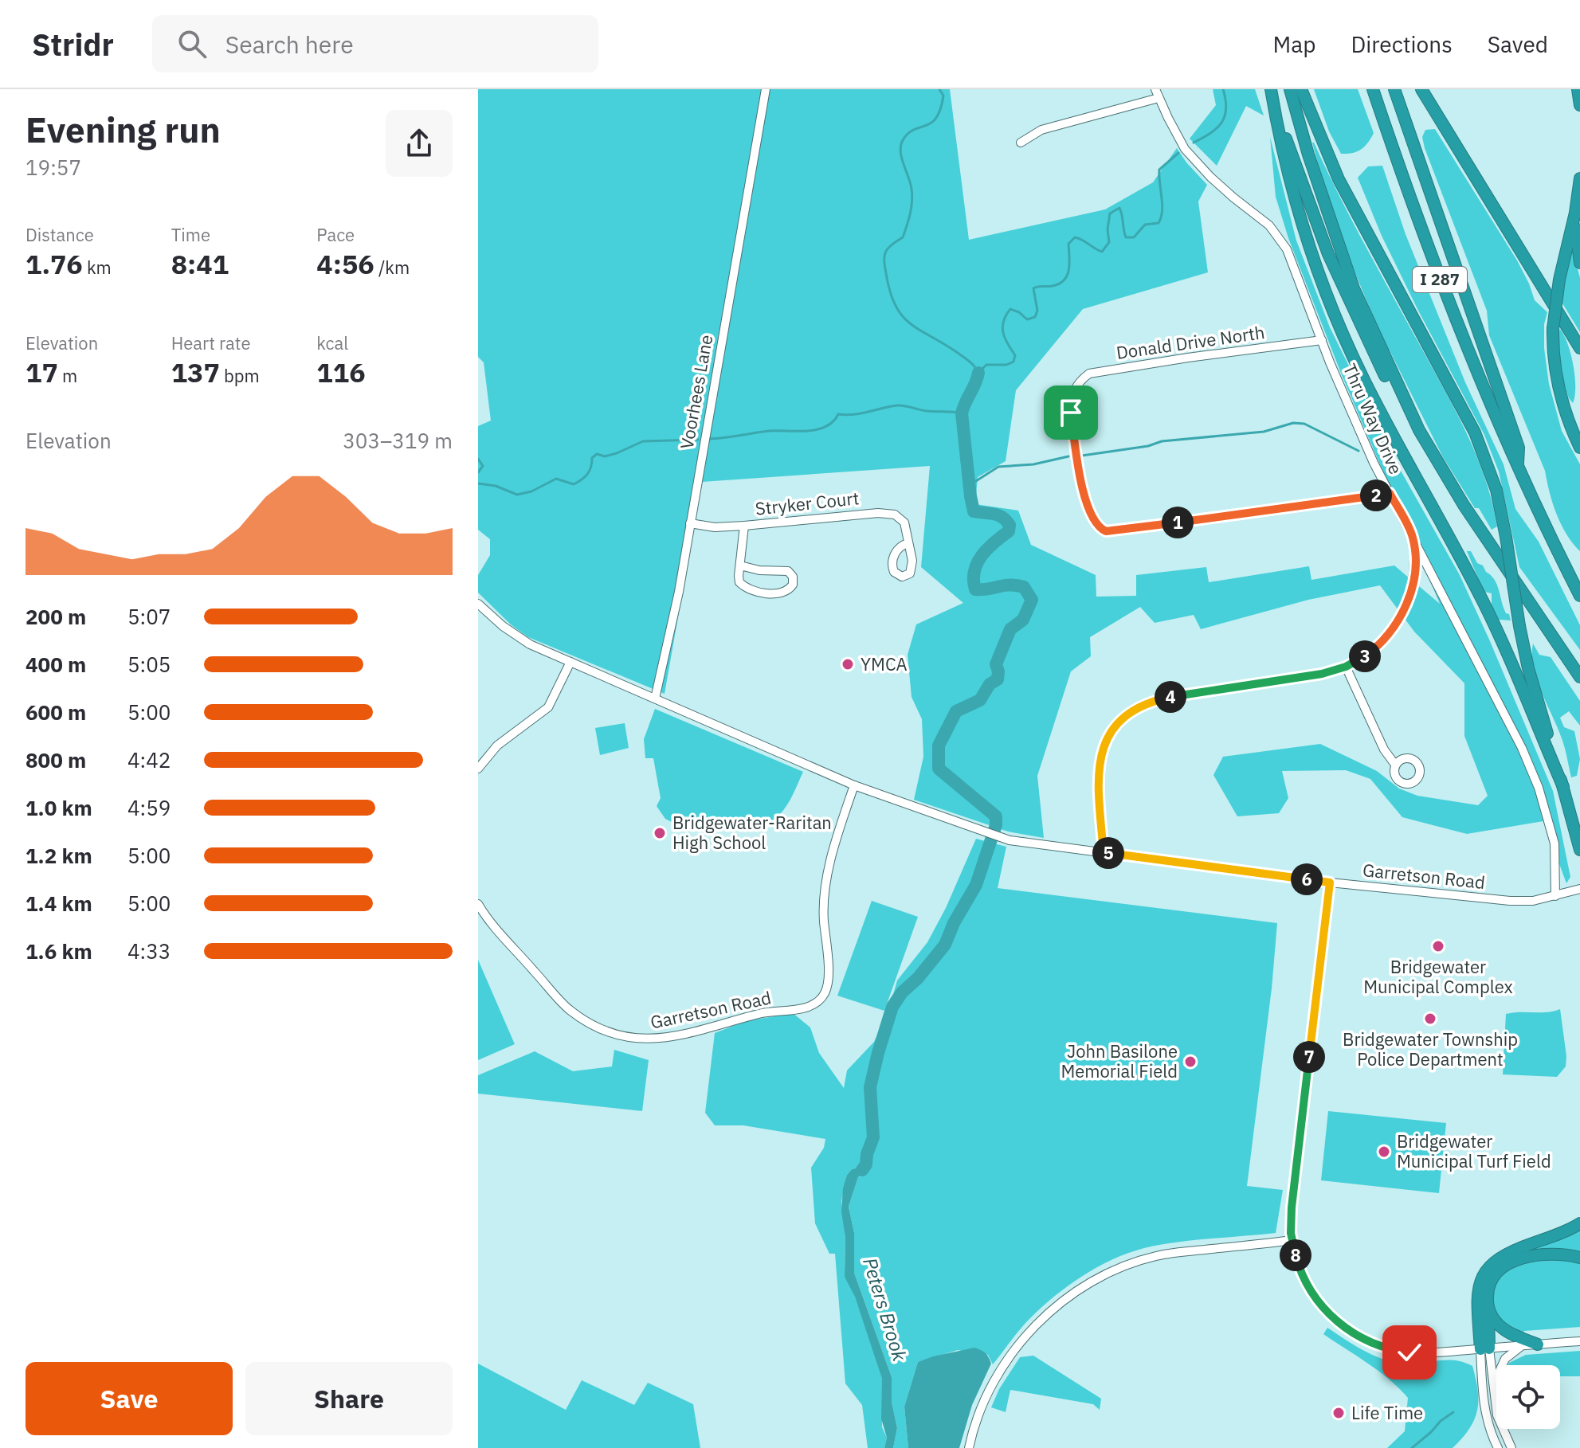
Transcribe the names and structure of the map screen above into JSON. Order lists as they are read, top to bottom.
{
  "streets": {
    "highway": ["I 287"],
    "street": [
      "Donald Drive North",
      "Voorhees Lane",
      "Thru Way Drive",
      "Stryker Court",
      "Garretson Road"
    ]
  },
  "crossings": [
    ["Donald Drive North", "Thru Way Drive"],
    ["Voorhees Lane", "Stryker Court"],
    ["Voorhees Lane", "Garretson Road"],
    ["Thru Way Drive", "Garretson Road"]
  ],
  "water": ["Peters Brook"],
  "places": [
    "YMCA",
    "Bridgewater-Raritan High School",
    "Bridgewater Municipal Complex",
    "Bridgewater Township Police Department",
    "John Basilone Memorial Field",
    "Bridgewater Municipal Turf Field",
    "Life Time"
  ],
  "page": {
    "header": "Stridr",
    "search": "Search here",
    "nav": ["Map", "Directions", "Saved"],
    "heading": ["Evening run", "19:57"],
    "stats": [
      ["Distance", "1.76 km"],
      ["Time", "8:41"],
      ["Pace", "4:56 /km"],
      ["Elevation", "17 m"],
      ["Heart rate", "137 bpm"],
      ["kcal", "116"]
    ],
    "chart": ["Elevation", "303–319 m"],
    "pins": [
      "2",
      "1",
      "3",
      "4",
      "5",
      "6",
      "7",
      "8"
    ],
    "list": [
      {
        "name": "200 m",
        "note": "5:07"
      },
      {
        "name": "400 m",
        "note": "5:05"
      },
      {
        "name": "600 m",
        "note": "5:00"
      },
      {
        "name": "800 m",
        "note": "4:42"
      },
      {
        "name": "1.0 km",
        "note": "4:59"
      },
      {
        "name": "1.2 km",
        "note": "5:00"
      },
      {
        "name": "1.4 km",
        "note": "5:00"
      },
      {
        "name": "1.6 km",
        "note": "4:33"
      }
    ],
    "buttons": ["Save", "Share"]
  }
}
